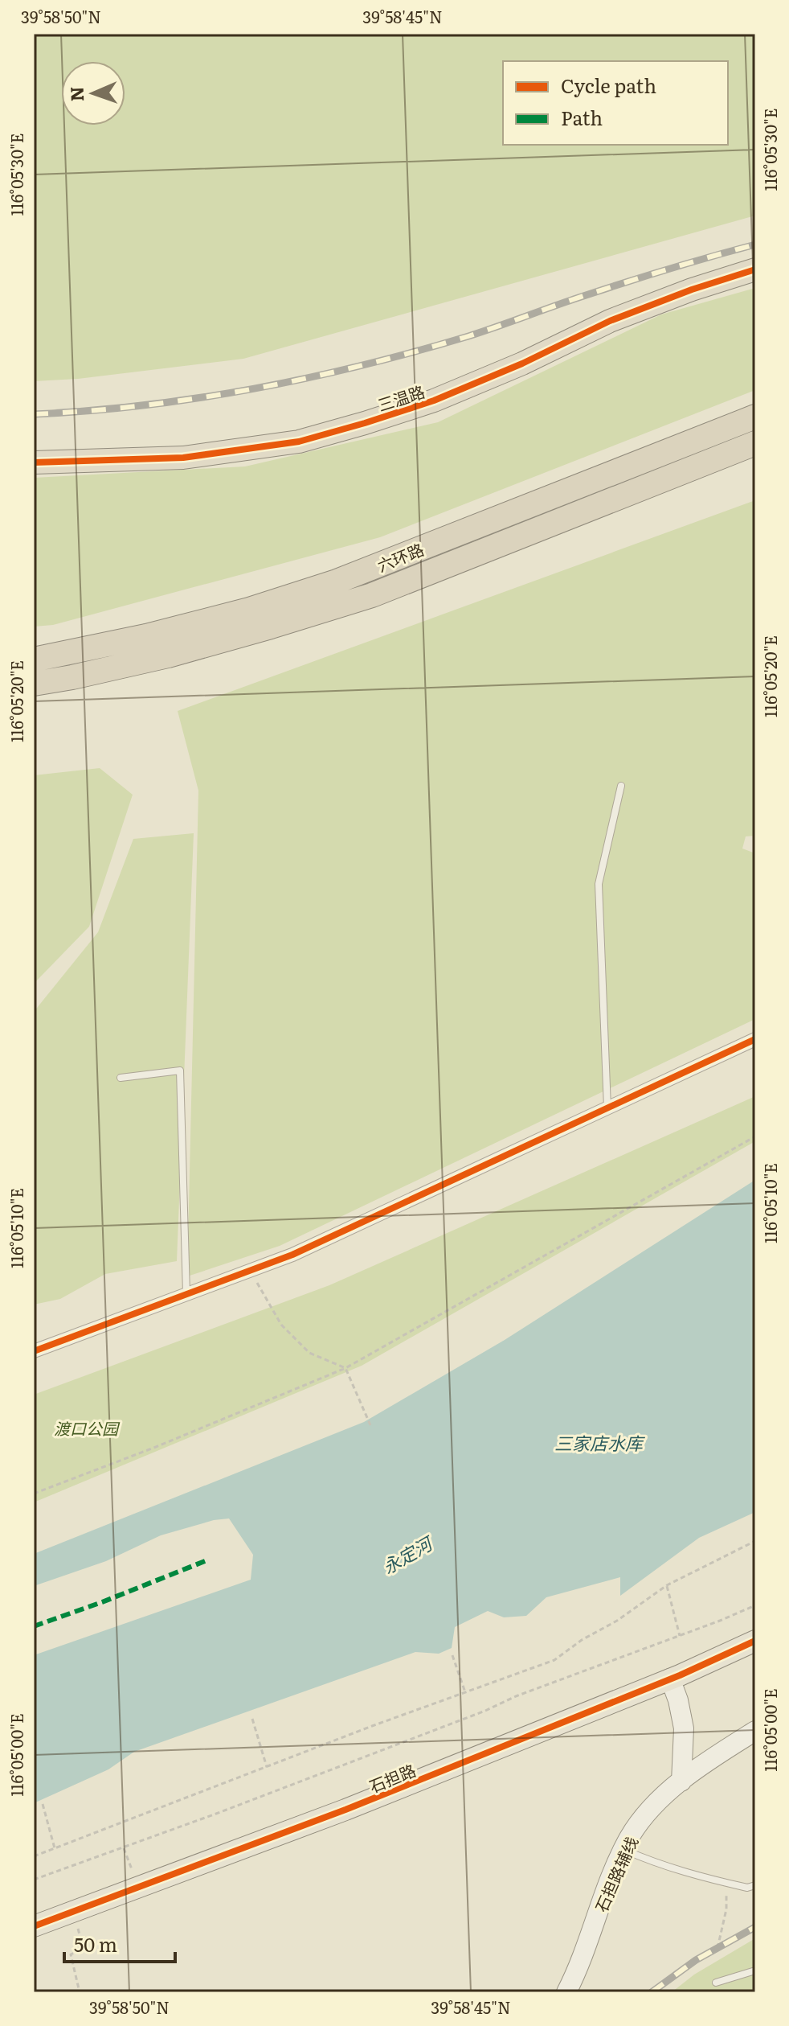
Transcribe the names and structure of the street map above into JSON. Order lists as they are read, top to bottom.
{
  "streets": {
    "highway": ["三温路", "六环路"],
    "main road": ["石担路", "石担路辅线"]
  },
  "water": ["三家店水库", "永定河"],
  "parks": ["渡口公园"],
  "legend": ["Cycle path", "Path"],
  "scale_bar": "50 m",
  "north": "left",
  "coordinates": [
    "39°58'50\"N",
    "39°58'45\"N",
    "116°05'30\"E",
    "116°05'20\"E",
    "116°05'10\"E",
    "116°05'00\"E"
  ]
}
